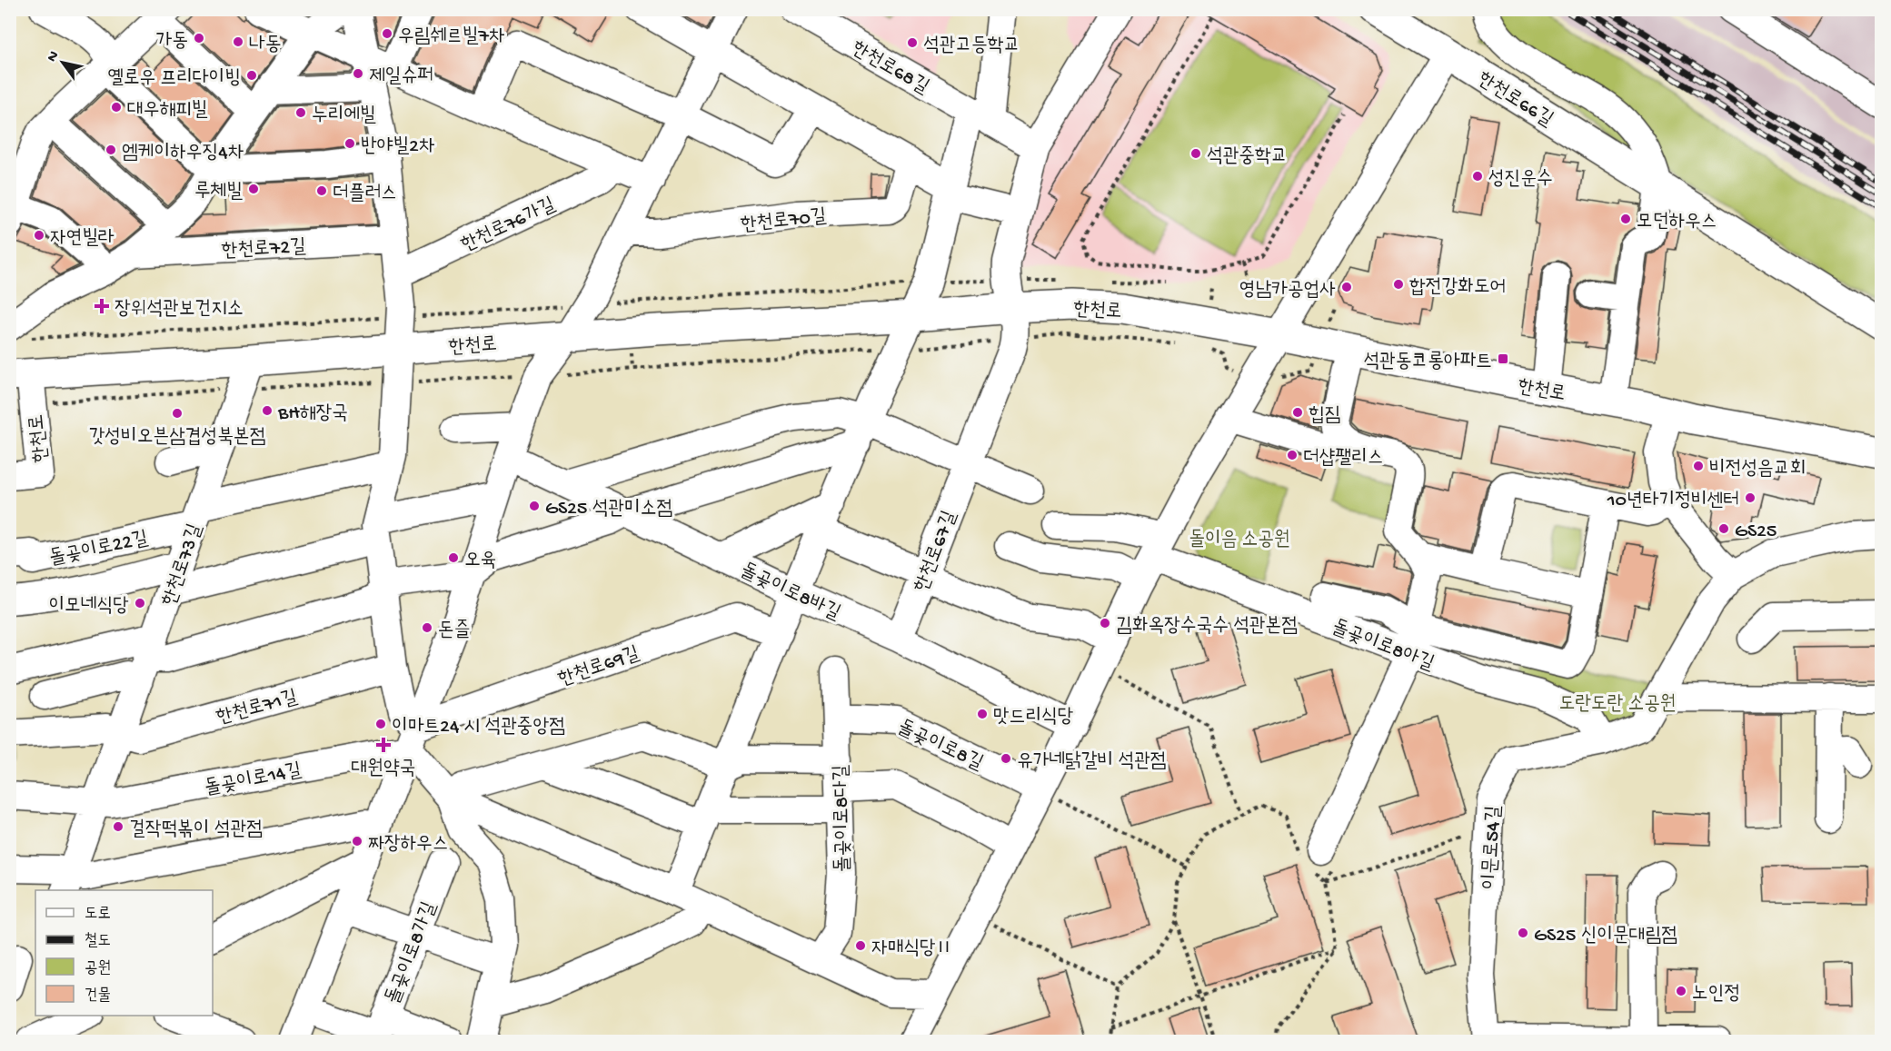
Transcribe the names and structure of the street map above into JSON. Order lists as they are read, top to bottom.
{
  "streets": {
    "main road": ["한천로66길", "한천로"],
    "street": [
      "한천로68길",
      "한천로70길",
      "한천로76가길",
      "한천로72길",
      "돌곶이로22길",
      "한천로67길",
      "한천로73길",
      "돌곶이로8바길",
      "돌곶이로8아길",
      "한천로69길",
      "한천로71길",
      "돌곶이로8길",
      "돌곶이로14길",
      "돌곶이로8다길",
      "이문로54길",
      "돌곶이로8가길"
    ]
  },
  "crossings": [
    ["한천로", "한천로67길"],
    ["한천로", "한천로73길"],
    ["돌곶이로22길", "한천로73길"],
    ["한천로67길", "돌곶이로8바길"],
    ["한천로73길", "한천로71길"],
    ["한천로73길", "돌곶이로14길"],
    ["돌곶이로8아길", "이문로54길"],
    ["한천로69길", "돌곶이로14길"],
    ["돌곶이로8길", "돌곶이로8다길"]
  ],
  "parks": ["돌이음 소공원", "도란도란 소공원"],
  "places": {
    "other": [
      "우림쉐르빌7차",
      "가동",
      "나동",
      "석관고등학교",
      "제일슈퍼",
      "옐로우 프리다이빙",
      "대우해피빌",
      "누리에빌",
      "반야빌2차",
      "엠케이하우징4차",
      "석관중학교",
      "성진운수",
      "루체빌",
      "더플러스",
      "모던하우스",
      "자연빌라",
      "합전강화도어",
      "영남카공업사",
      "BH해장국",
      "힙짐",
      "갓성비오븐삼겹성북본점",
      "더샵팰리스",
      "비전성음교회",
      "10년타기정비센터",
      "GS25 석관미소점",
      "GS25",
      "오육",
      "이모네식당",
      "김화옥장수국수 석관본점",
      "돈즐",
      "맛드리식당",
      "이마트24 시 석관중앙점",
      "유가네닭갈비 석관점",
      "걸작떡볶이 석관점",
      "짜장하우스",
      "GS25 신이문대림점",
      "자매식당Ⅱ",
      "노인정"
    ],
    "health": ["장위석관보건지소", "대원약국"],
    "transit": ["석관동코롱아파트"]
  },
  "legend": [
    "도로",
    "철도",
    "공원",
    "건물"
  ],
  "north": "top left"
}
